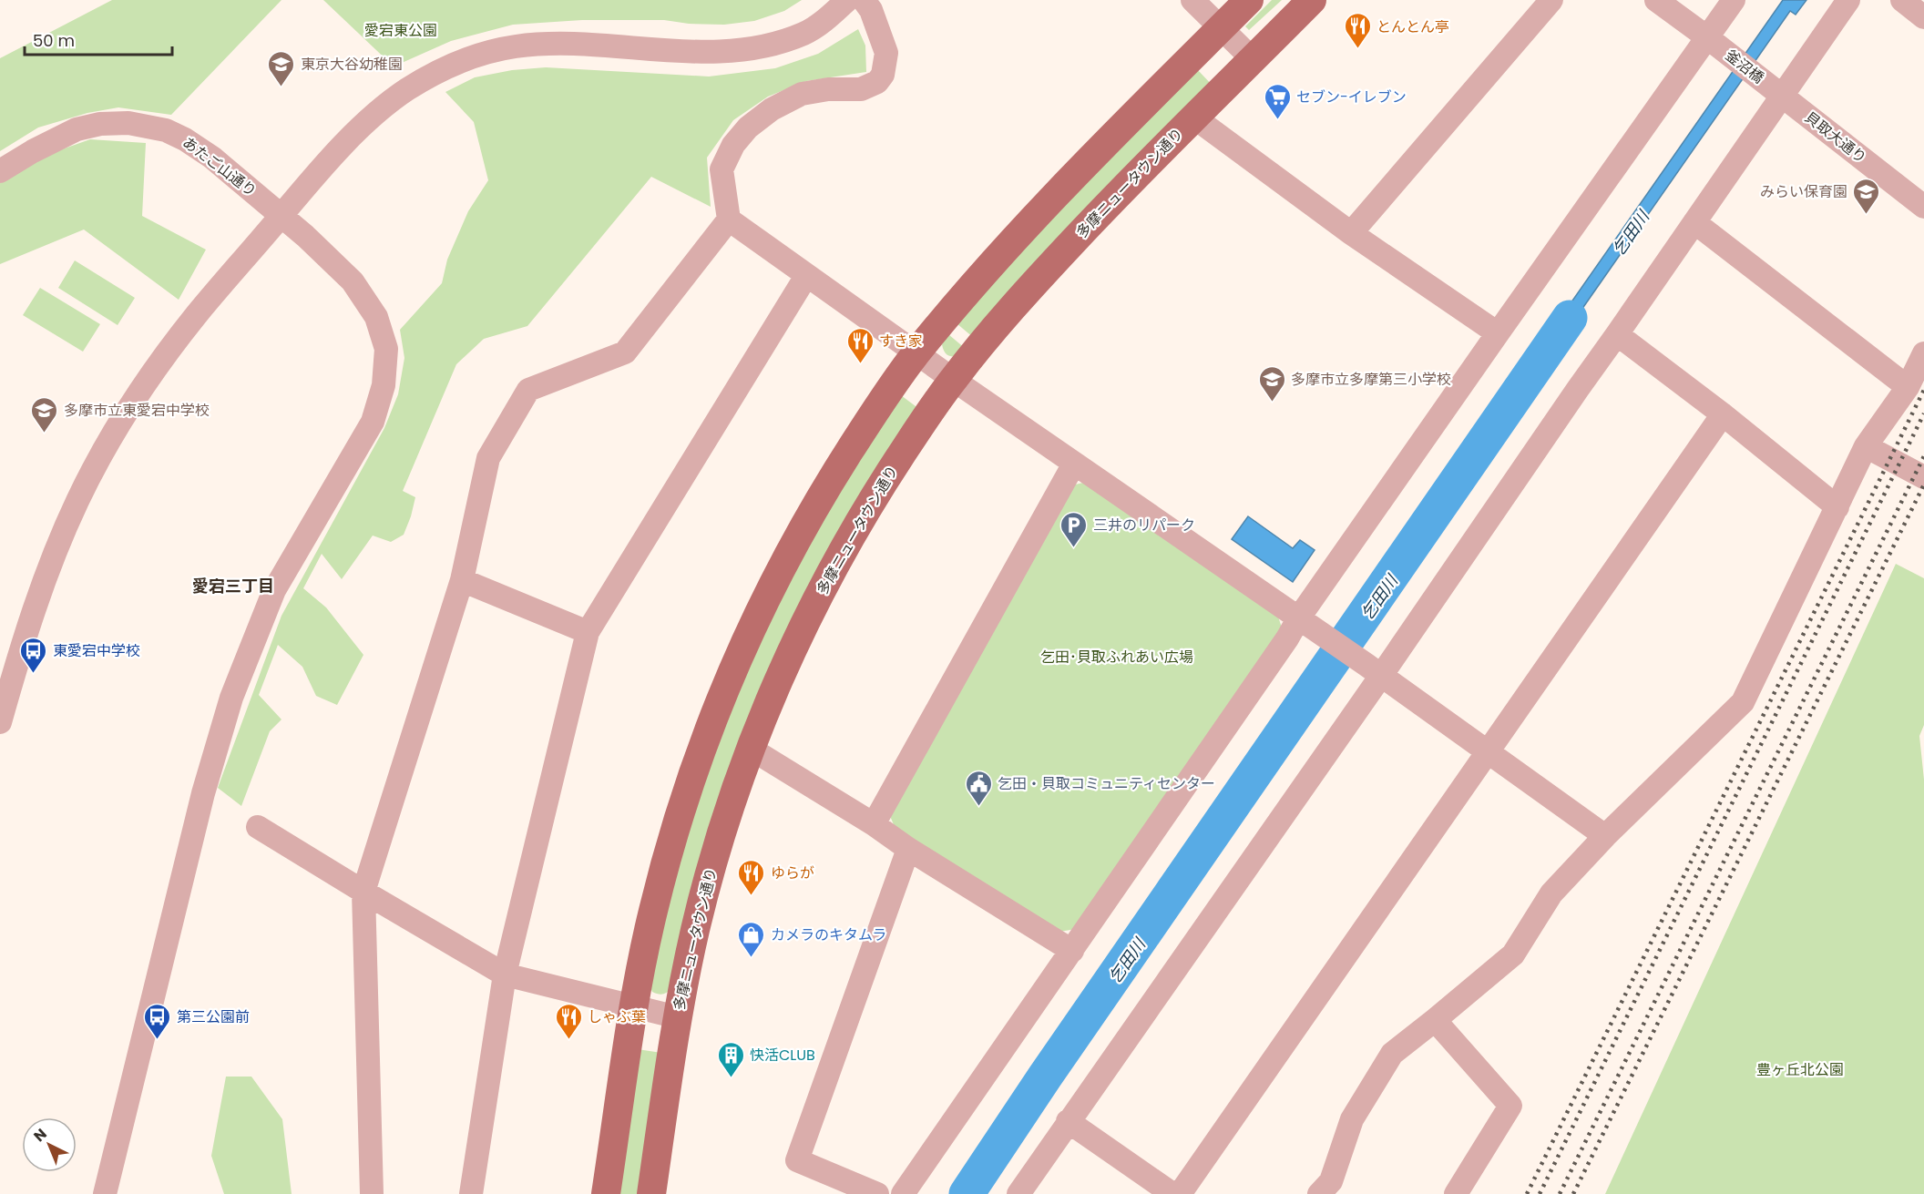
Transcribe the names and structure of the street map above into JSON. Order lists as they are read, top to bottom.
{
  "streets": {
    "main road": ["多摩ニュータウン通り"],
    "street": ["釜沼橋", "貝取大通り", "あたご山通り"]
  },
  "crossings": [
    ["釜沼橋", "貝取大通り"]
  ],
  "districts": ["愛宕三丁目"],
  "water": ["乞田川"],
  "parks": ["愛宕東公園", "乞田･貝取ふれあい広場", "豊ヶ丘北公園"],
  "places": {
    "restaurant": [
      "とんとん亭",
      "すき家",
      "ゆらが",
      "しゃぶ葉"
    ],
    "school or university": [
      "東京大谷幼稚園",
      "みらい保育園",
      "多摩市立多摩第三小学校",
      "多摩市立東愛宕中学校"
    ],
    "supermarket": ["セブン-イレブン"],
    "parking": ["三井のリパーク"],
    "bus stop": ["東愛宕中学校", "第三公園前"],
    "public building": ["乞田・貝取コミュニティセンター"],
    "shop": ["カメラのキタムラ"],
    "building": ["快活CLUB"]
  },
  "scale_bar": "50 m",
  "north": "top left"
}
